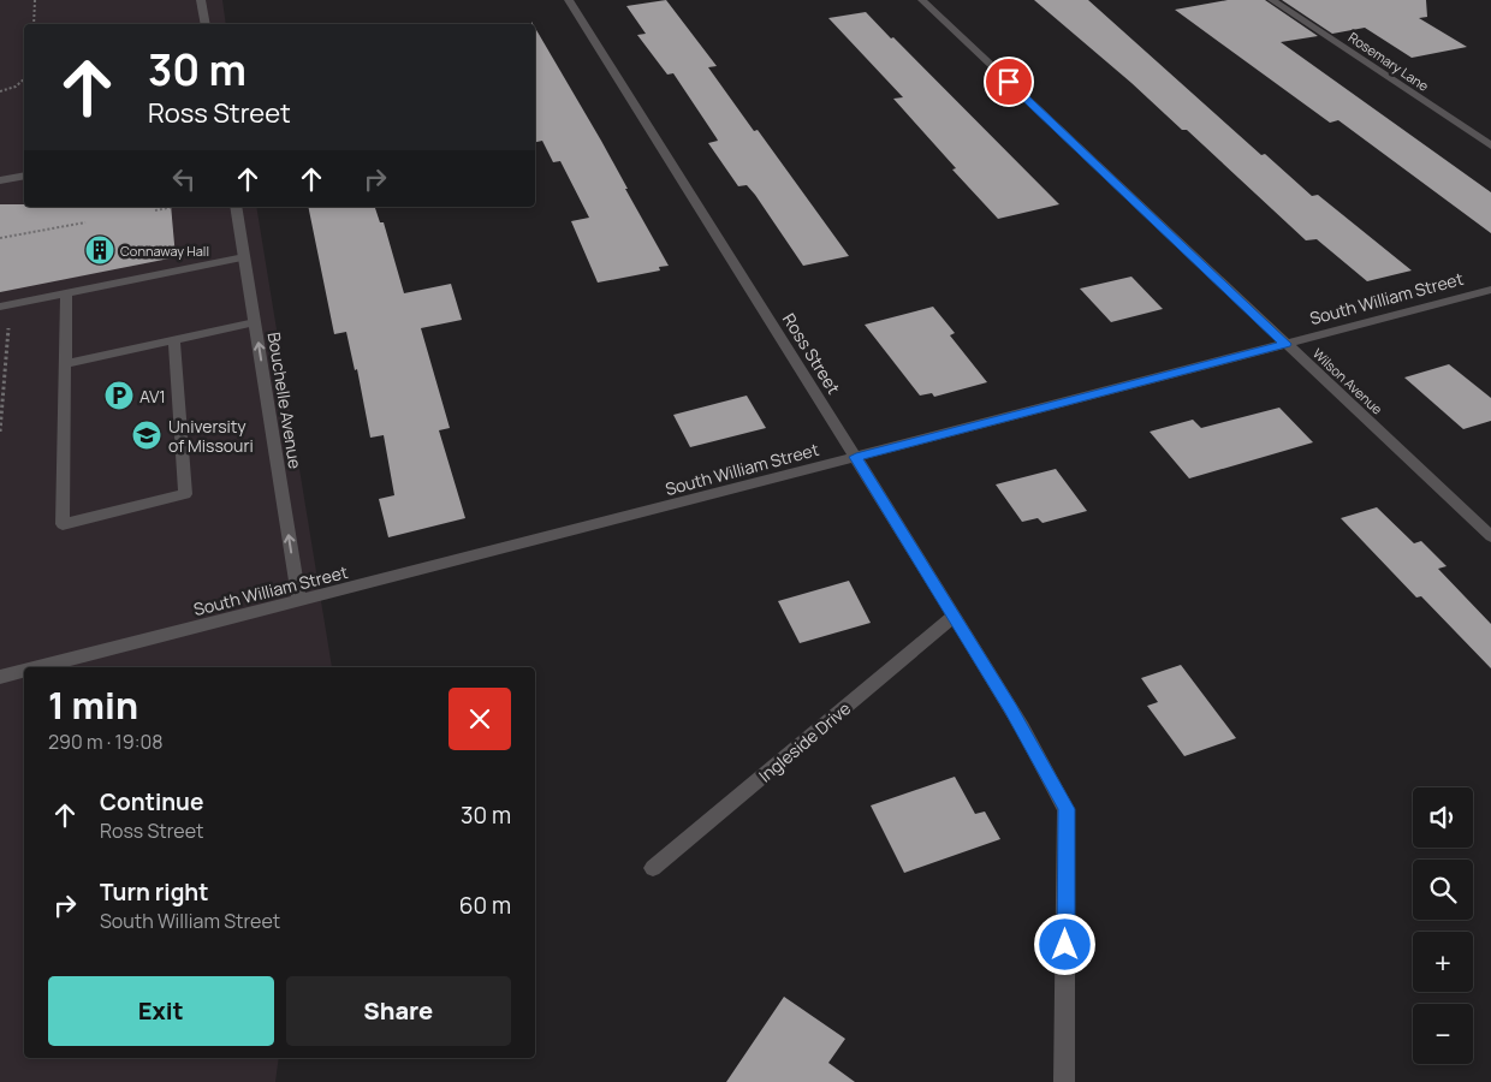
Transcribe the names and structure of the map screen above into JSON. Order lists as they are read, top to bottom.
{
  "streets": {
    "street": [
      "Rosemary Lane",
      "South William Street",
      "Ross Street",
      "Wilson Avenue",
      "Bouchelle Avenue",
      "Ingleside Drive"
    ]
  },
  "crossings": [
    ["South William Street", "Ross Street"],
    ["South William Street", "Wilson Avenue"],
    ["South William Street", "Bouchelle Avenue"],
    ["Ross Street", "Ingleside Drive"]
  ],
  "one_way": ["Bouchelle Avenue"],
  "places": {
    "building": ["Connaway Hall"],
    "parking": ["AV1"],
    "school or university": ["University of Missouri"]
  },
  "page": {
    "turn": ["30 m", "Ross Street"],
    "heading": ["1 min", "290 m · 19:08"],
    "list": [
      {
        "name": "Continue",
        "note": "Ross Street",
        "value": "30 m"
      },
      {
        "name": "Turn right",
        "note": "South William Street",
        "value": "60 m"
      }
    ],
    "map_buttons": ["+", "−"],
    "buttons": ["Exit", "Share"]
  }
}
